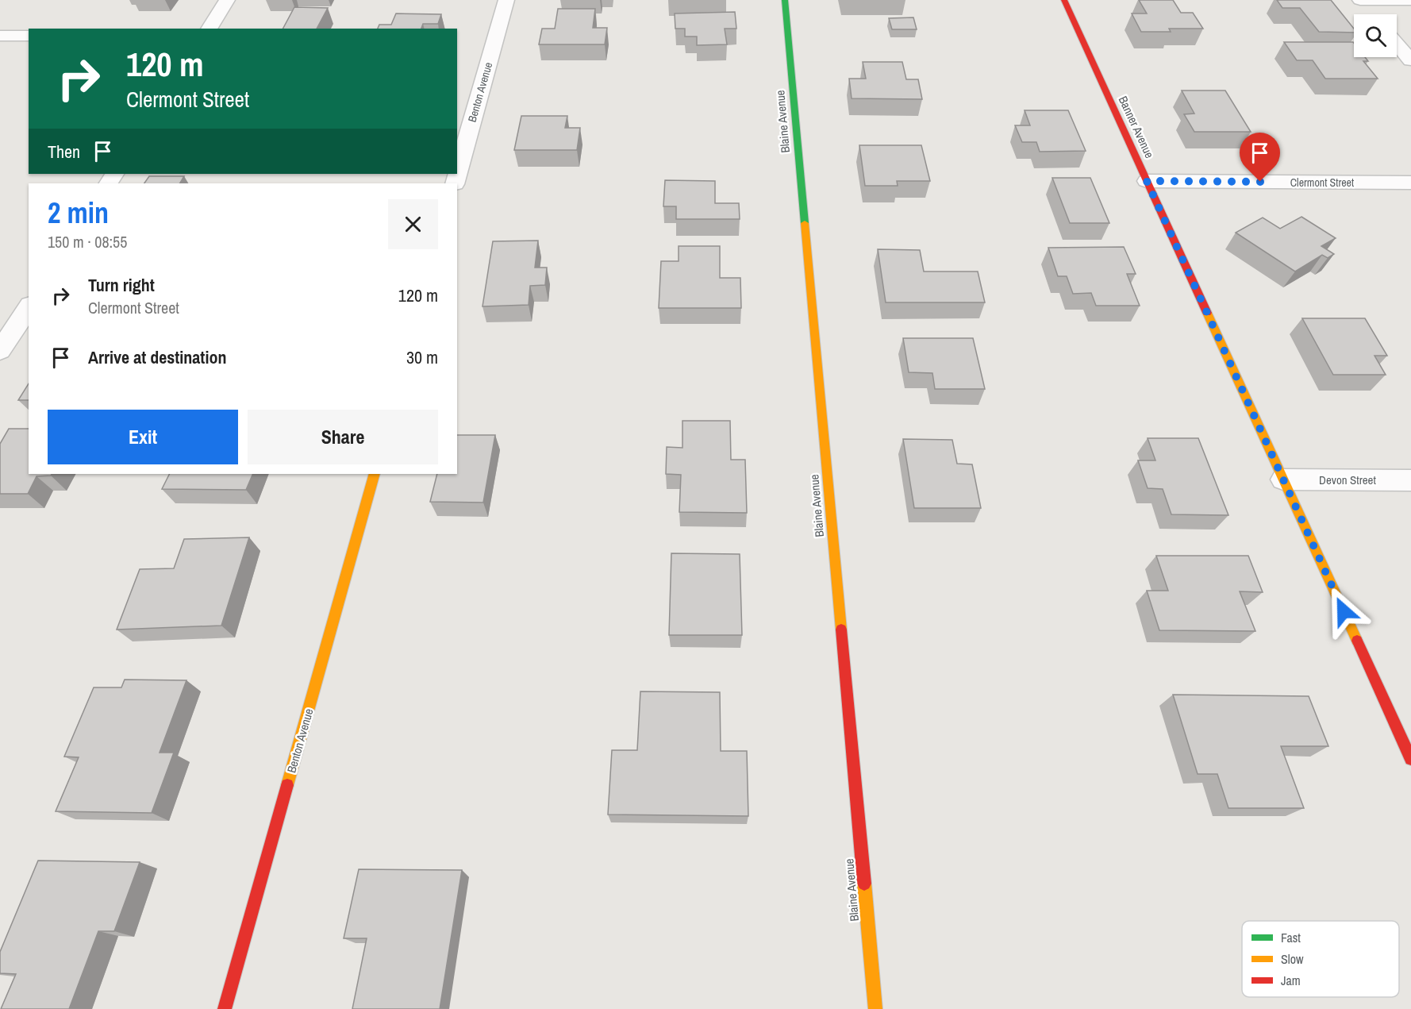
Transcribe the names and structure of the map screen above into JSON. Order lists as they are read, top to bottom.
{
  "streets": {
    "street": [
      "Benton Avenue",
      "Blaine Avenue",
      "Banner Avenue",
      "Clermont Street",
      "Devon Street"
    ]
  },
  "crossings": [
    ["Banner Avenue", "Clermont Street"],
    ["Banner Avenue", "Devon Street"]
  ],
  "legend": ["Fast", "Slow", "Jam"],
  "page": {
    "turn": ["120 m", "Clermont Street"],
    "then": "Then",
    "heading": ["2 min", "150 m · 08:55"],
    "list": [
      {
        "name": "Turn right",
        "note": "Clermont Street",
        "value": "120 m"
      },
      {
        "name": "Arrive at destination",
        "value": "30 m"
      }
    ],
    "buttons": ["Exit", "Share"]
  }
}
